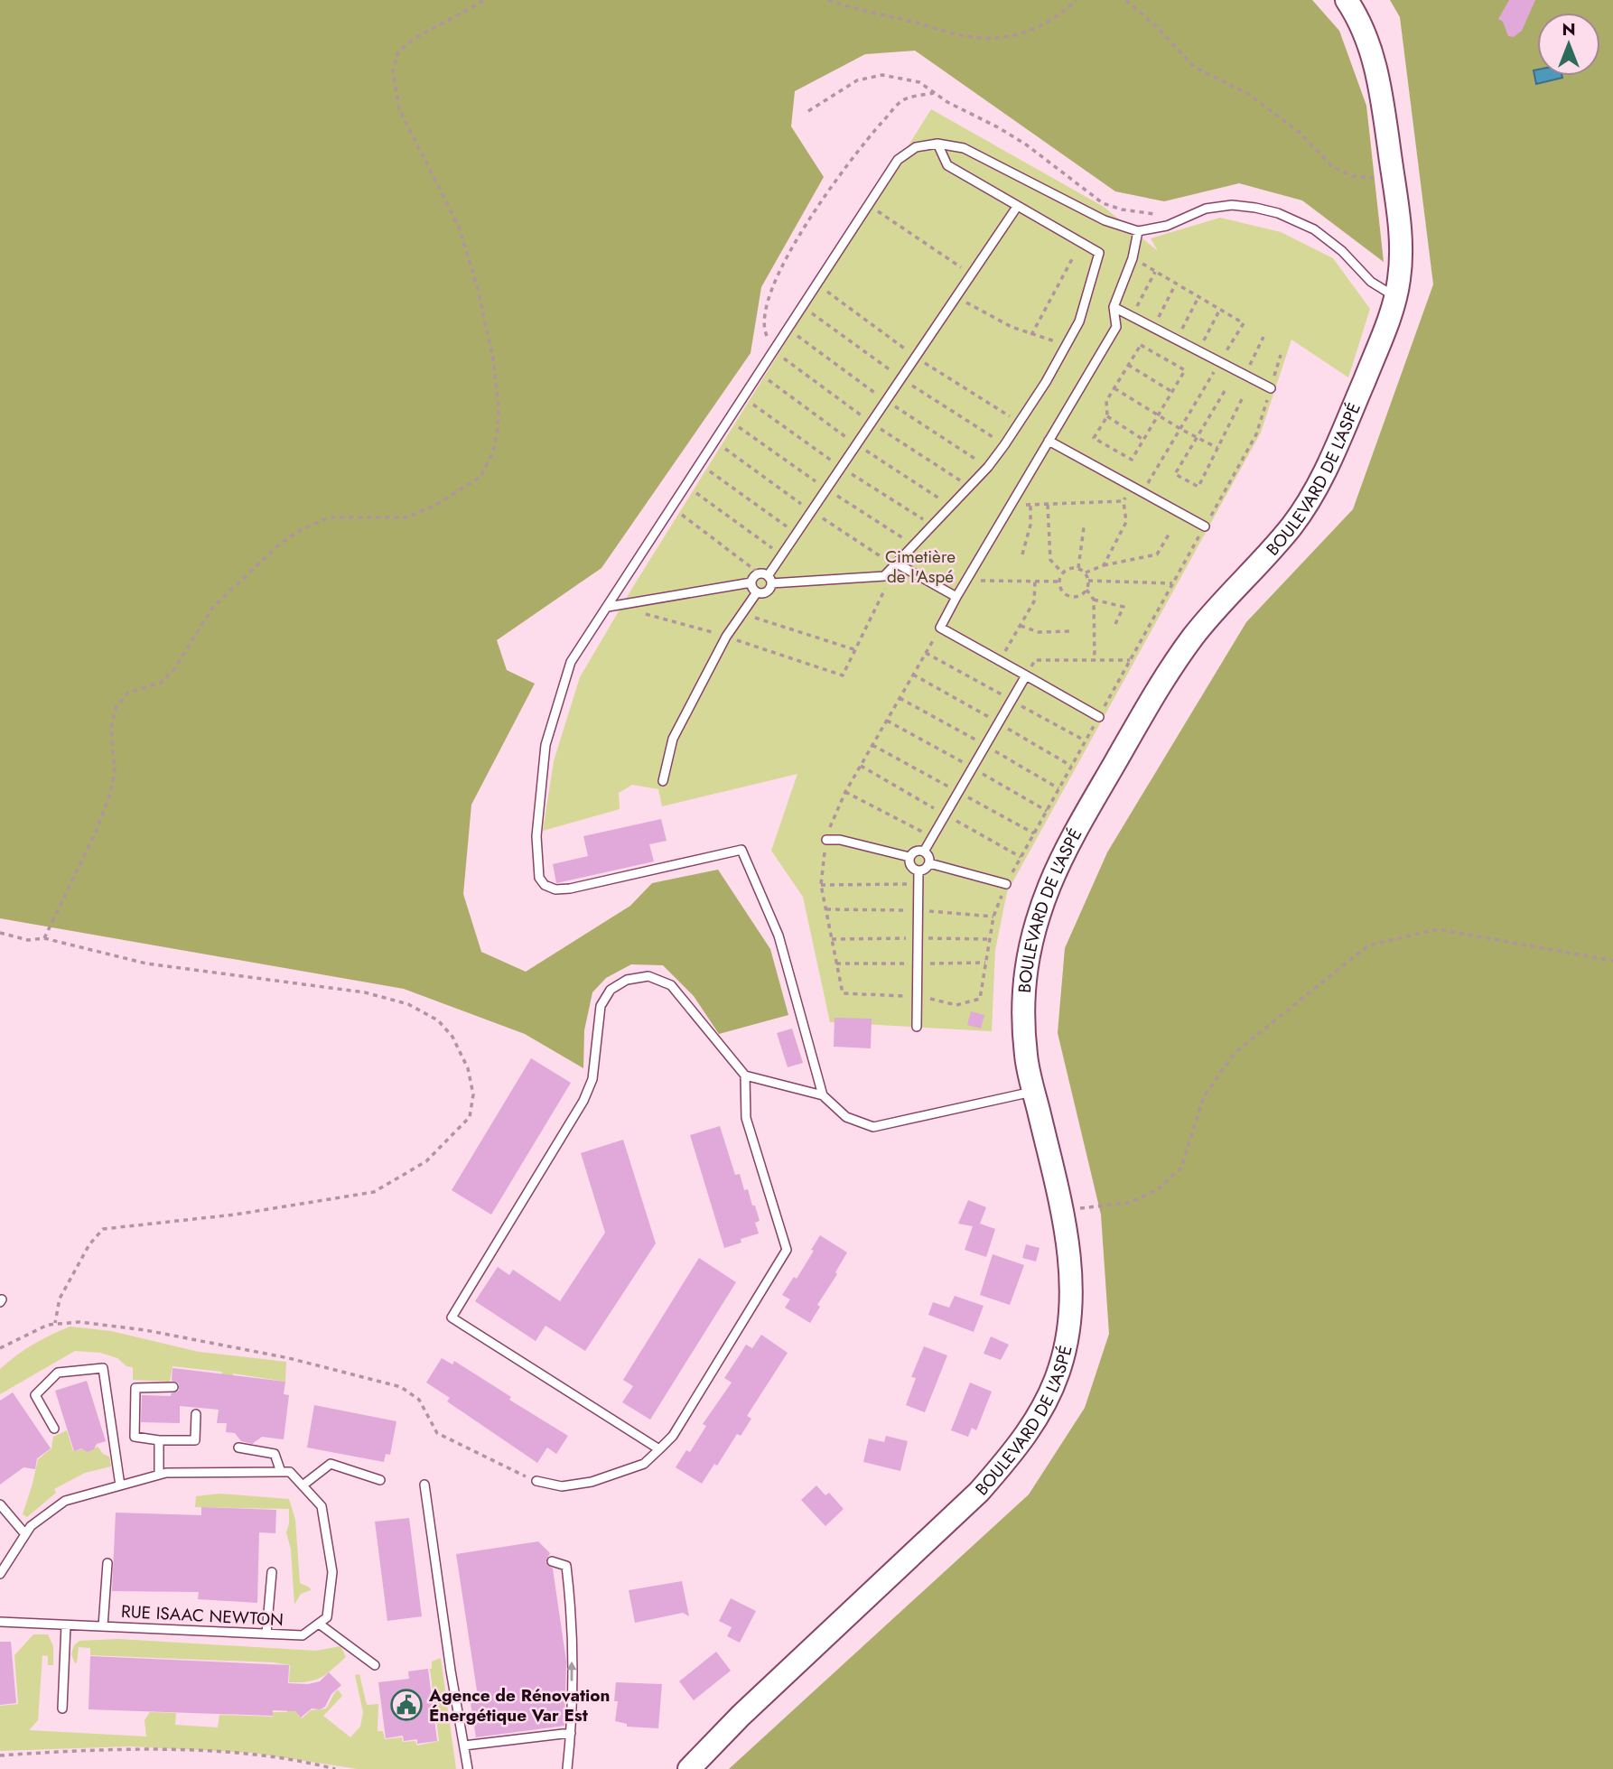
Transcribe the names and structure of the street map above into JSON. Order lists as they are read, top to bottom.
{
  "streets": {
    "main road": ["BOULEVARD DE L'ASPÉ"],
    "lane": ["RUE ISAAC NEWTON"]
  },
  "parks": ["Cimetière de l'Aspé"],
  "places": {
    "public building": ["Agence de Rénovation Énergétique Var Est"]
  },
  "north": "top"
}
